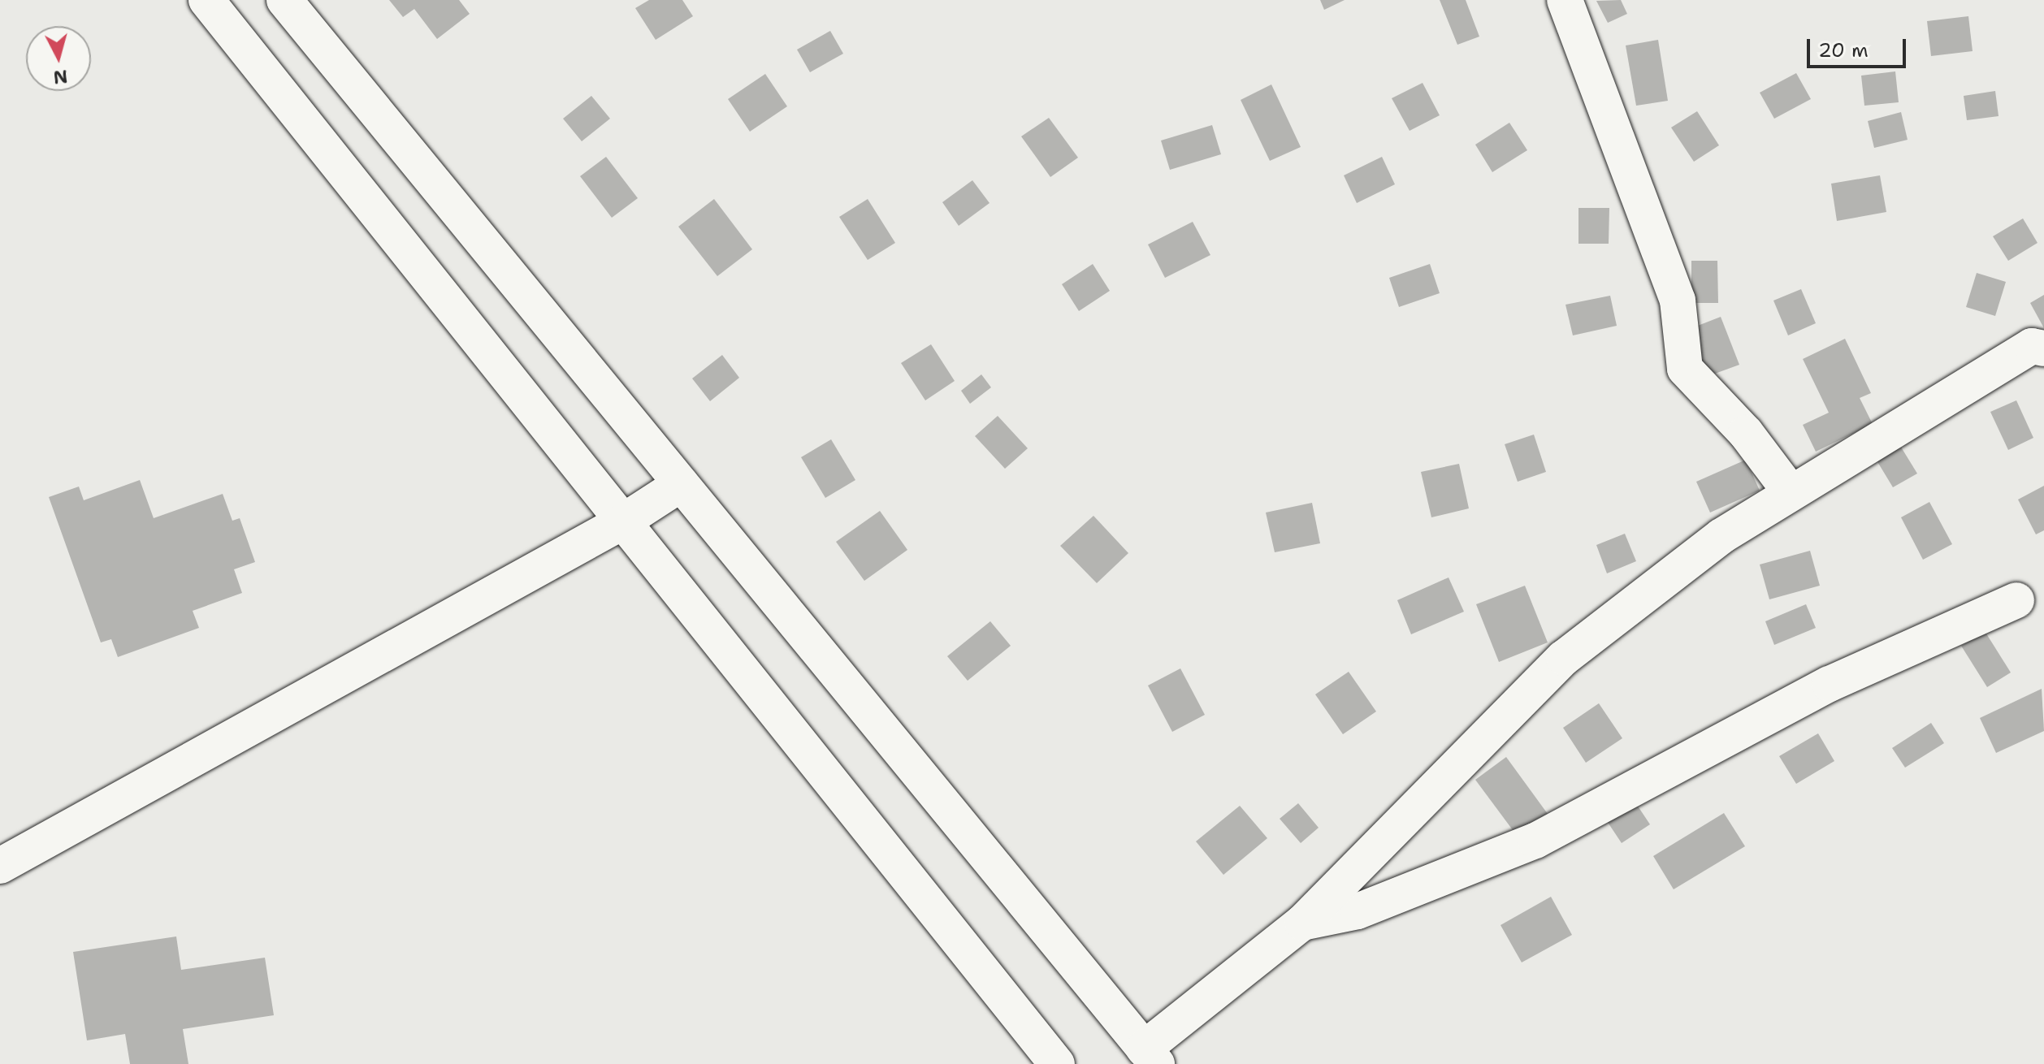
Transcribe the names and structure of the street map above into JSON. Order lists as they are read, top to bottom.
{
  "scale_bar": "20 m",
  "north": "bottom"
}
